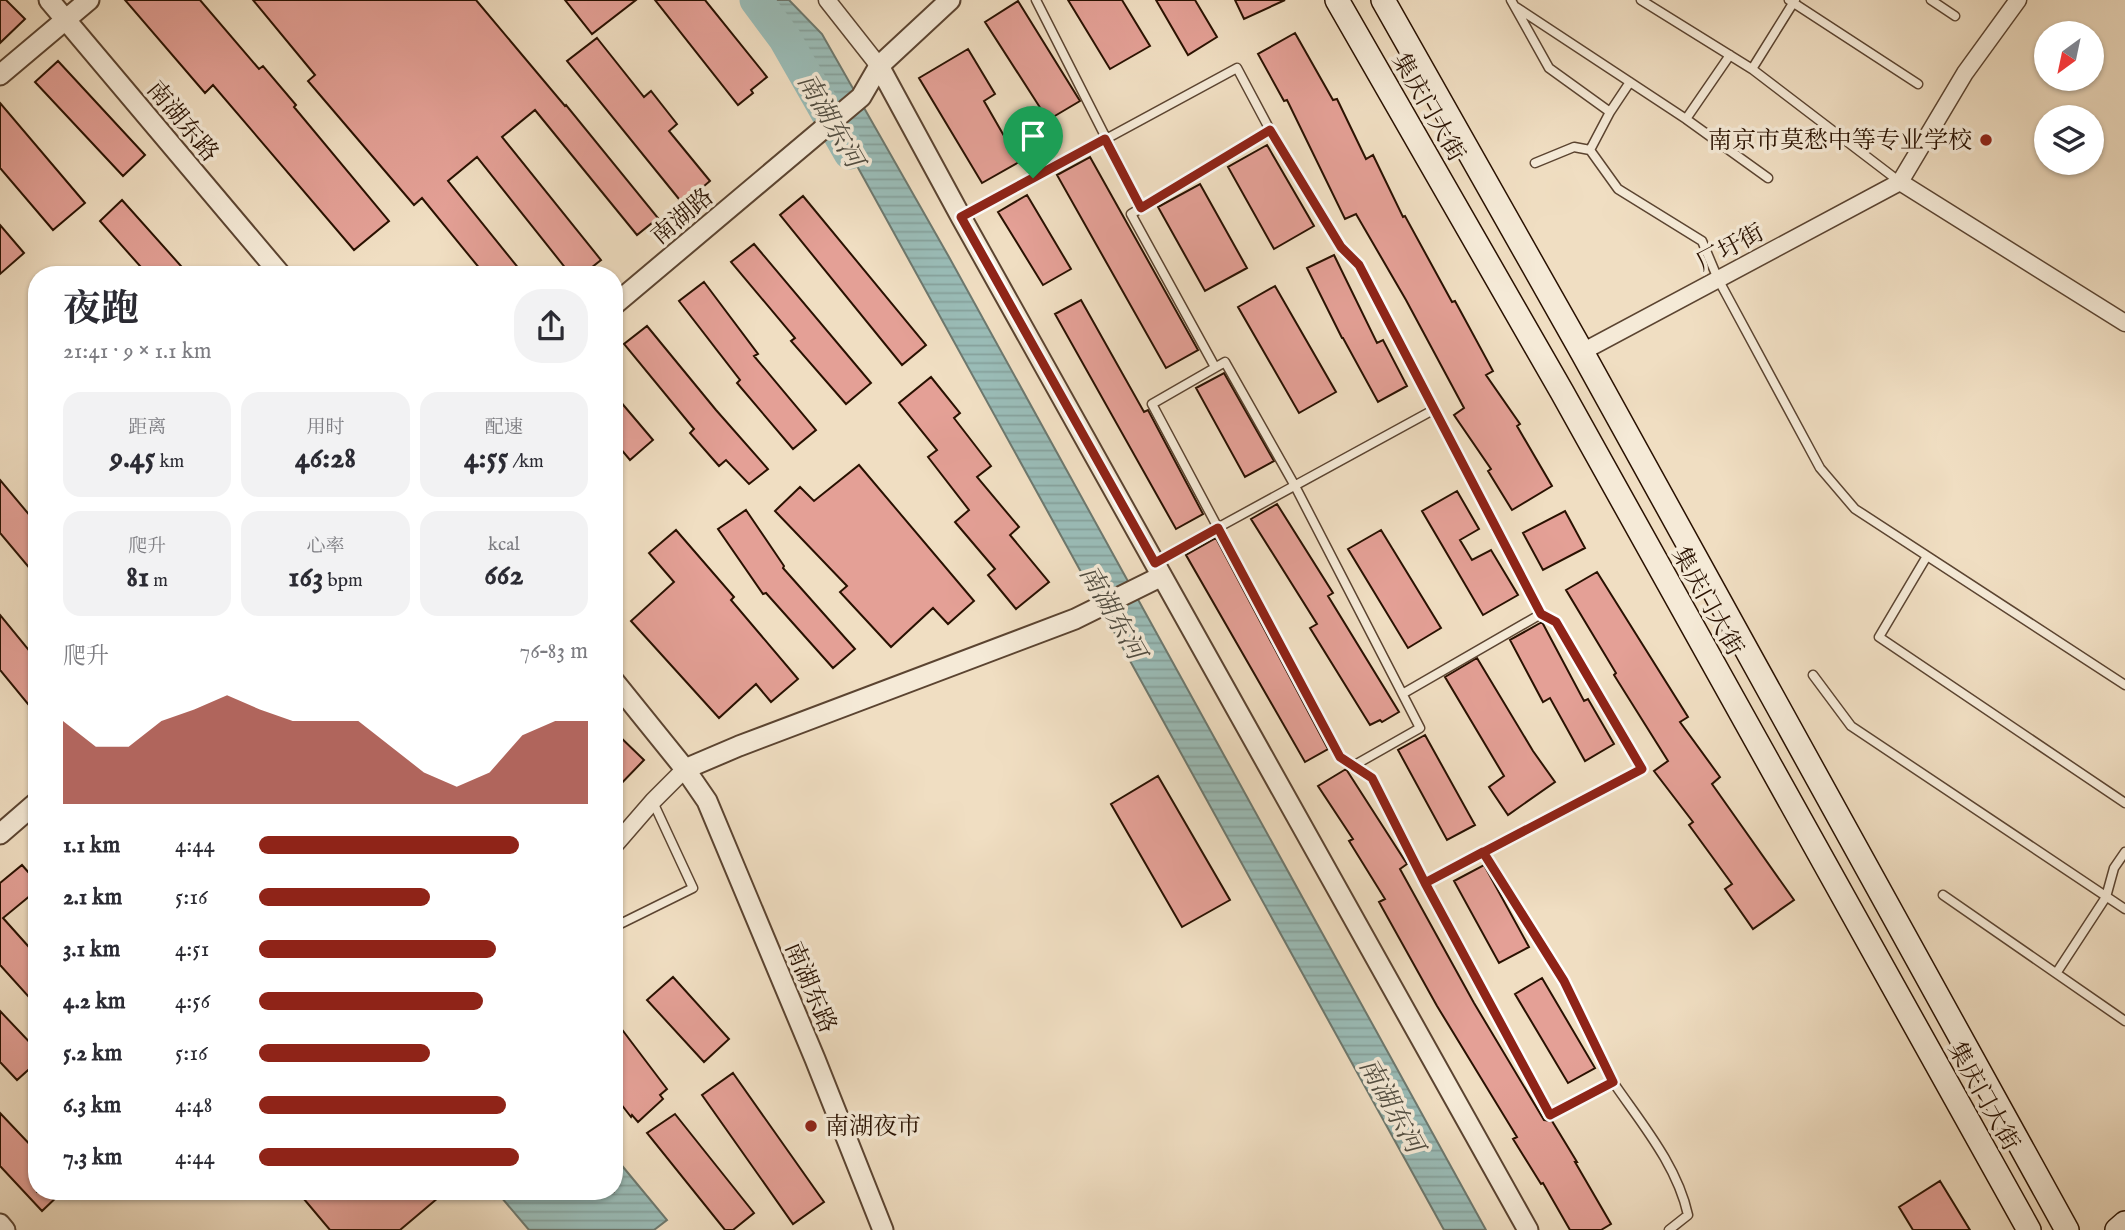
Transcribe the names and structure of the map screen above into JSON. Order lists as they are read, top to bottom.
{
  "streets": {
    "main road": ["集庆门大街"],
    "street": ["南湖东路", "南湖路", "厂圩街"]
  },
  "crossings": [
    ["集庆门大街", "厂圩街"]
  ],
  "water": ["南湖东河"],
  "places": ["南京市莫愁中等专业学校", "南湖夜市"],
  "north": "bottom left",
  "page": {
    "heading": ["夜跑", "21:41 · 9 × 1.1 km"],
    "stats": [
      ["距离", "9.45 km"],
      ["用时", "46:28"],
      ["配速", "4:55 /km"],
      ["爬升", "81 m"],
      ["心率", "163 bpm"],
      ["kcal", "662"]
    ],
    "chart": ["爬升", "76–83 m"],
    "list": [
      {
        "name": "1.1 km",
        "note": "4:44"
      },
      {
        "name": "2.1 km",
        "note": "5:16"
      },
      {
        "name": "3.1 km",
        "note": "4:51"
      },
      {
        "name": "4.2 km",
        "note": "4:56"
      },
      {
        "name": "5.2 km",
        "note": "5:16"
      },
      {
        "name": "6.3 km",
        "note": "4:48"
      },
      {
        "name": "7.3 km",
        "note": "4:44"
      }
    ]
  }
}
